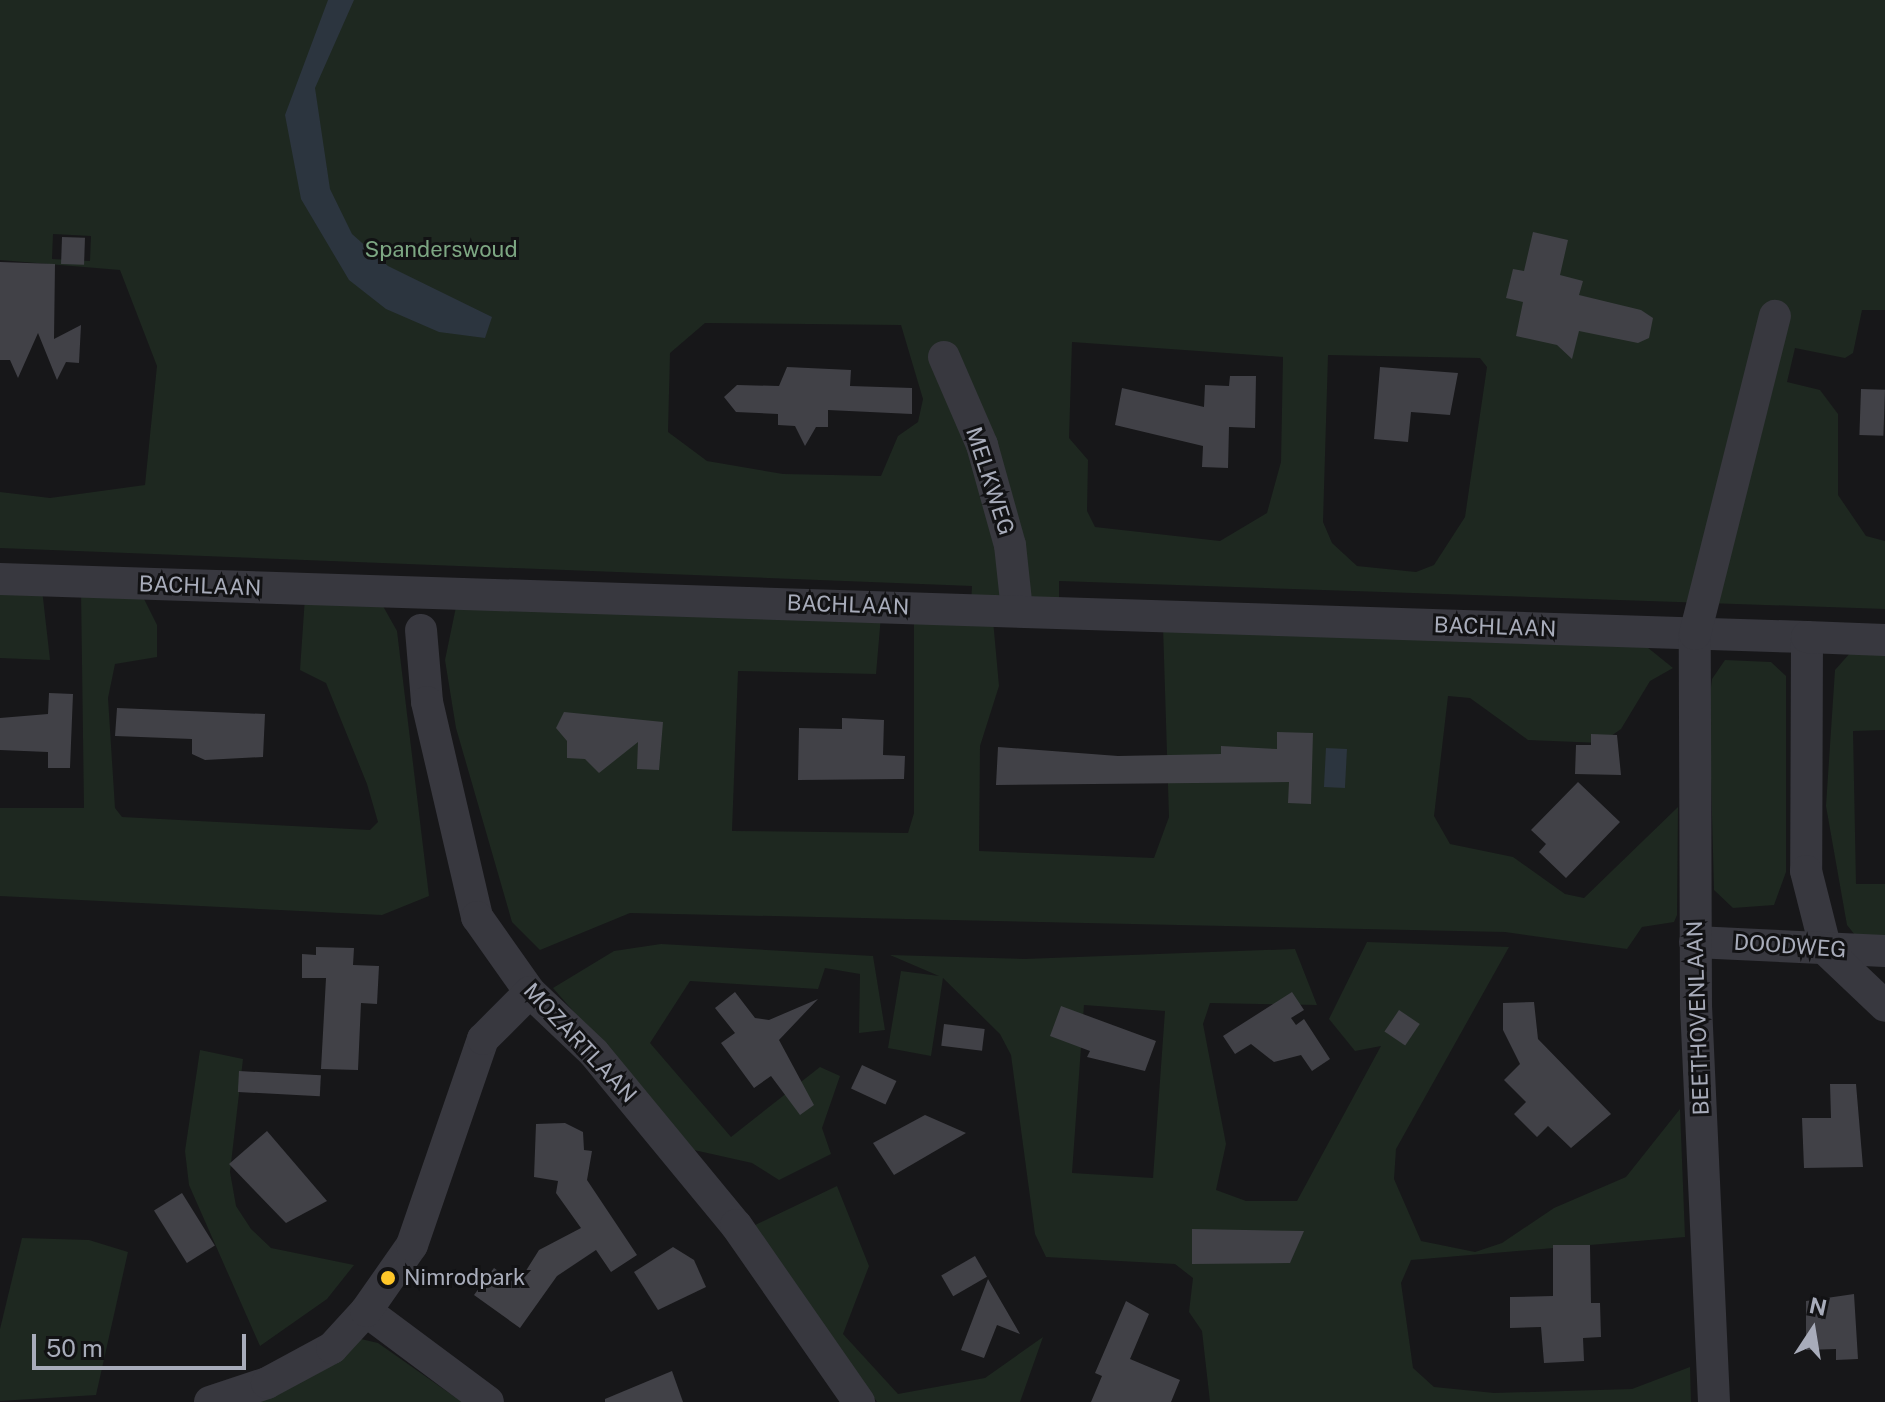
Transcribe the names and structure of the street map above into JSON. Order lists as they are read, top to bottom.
{
  "streets": {
    "street": [
      "MELKWEG",
      "BACHLAAN",
      "DOODWEG",
      "BEETHOVENLAAN",
      "MOZARTLAAN"
    ]
  },
  "crossings": [
    ["MELKWEG", "BACHLAAN"],
    ["BACHLAAN", "BEETHOVENLAAN"],
    ["DOODWEG", "BEETHOVENLAAN"]
  ],
  "parks": ["Spanderswoud"],
  "places": ["Nimrodpark"],
  "scale_bar": "50 m",
  "north": "top"
}
